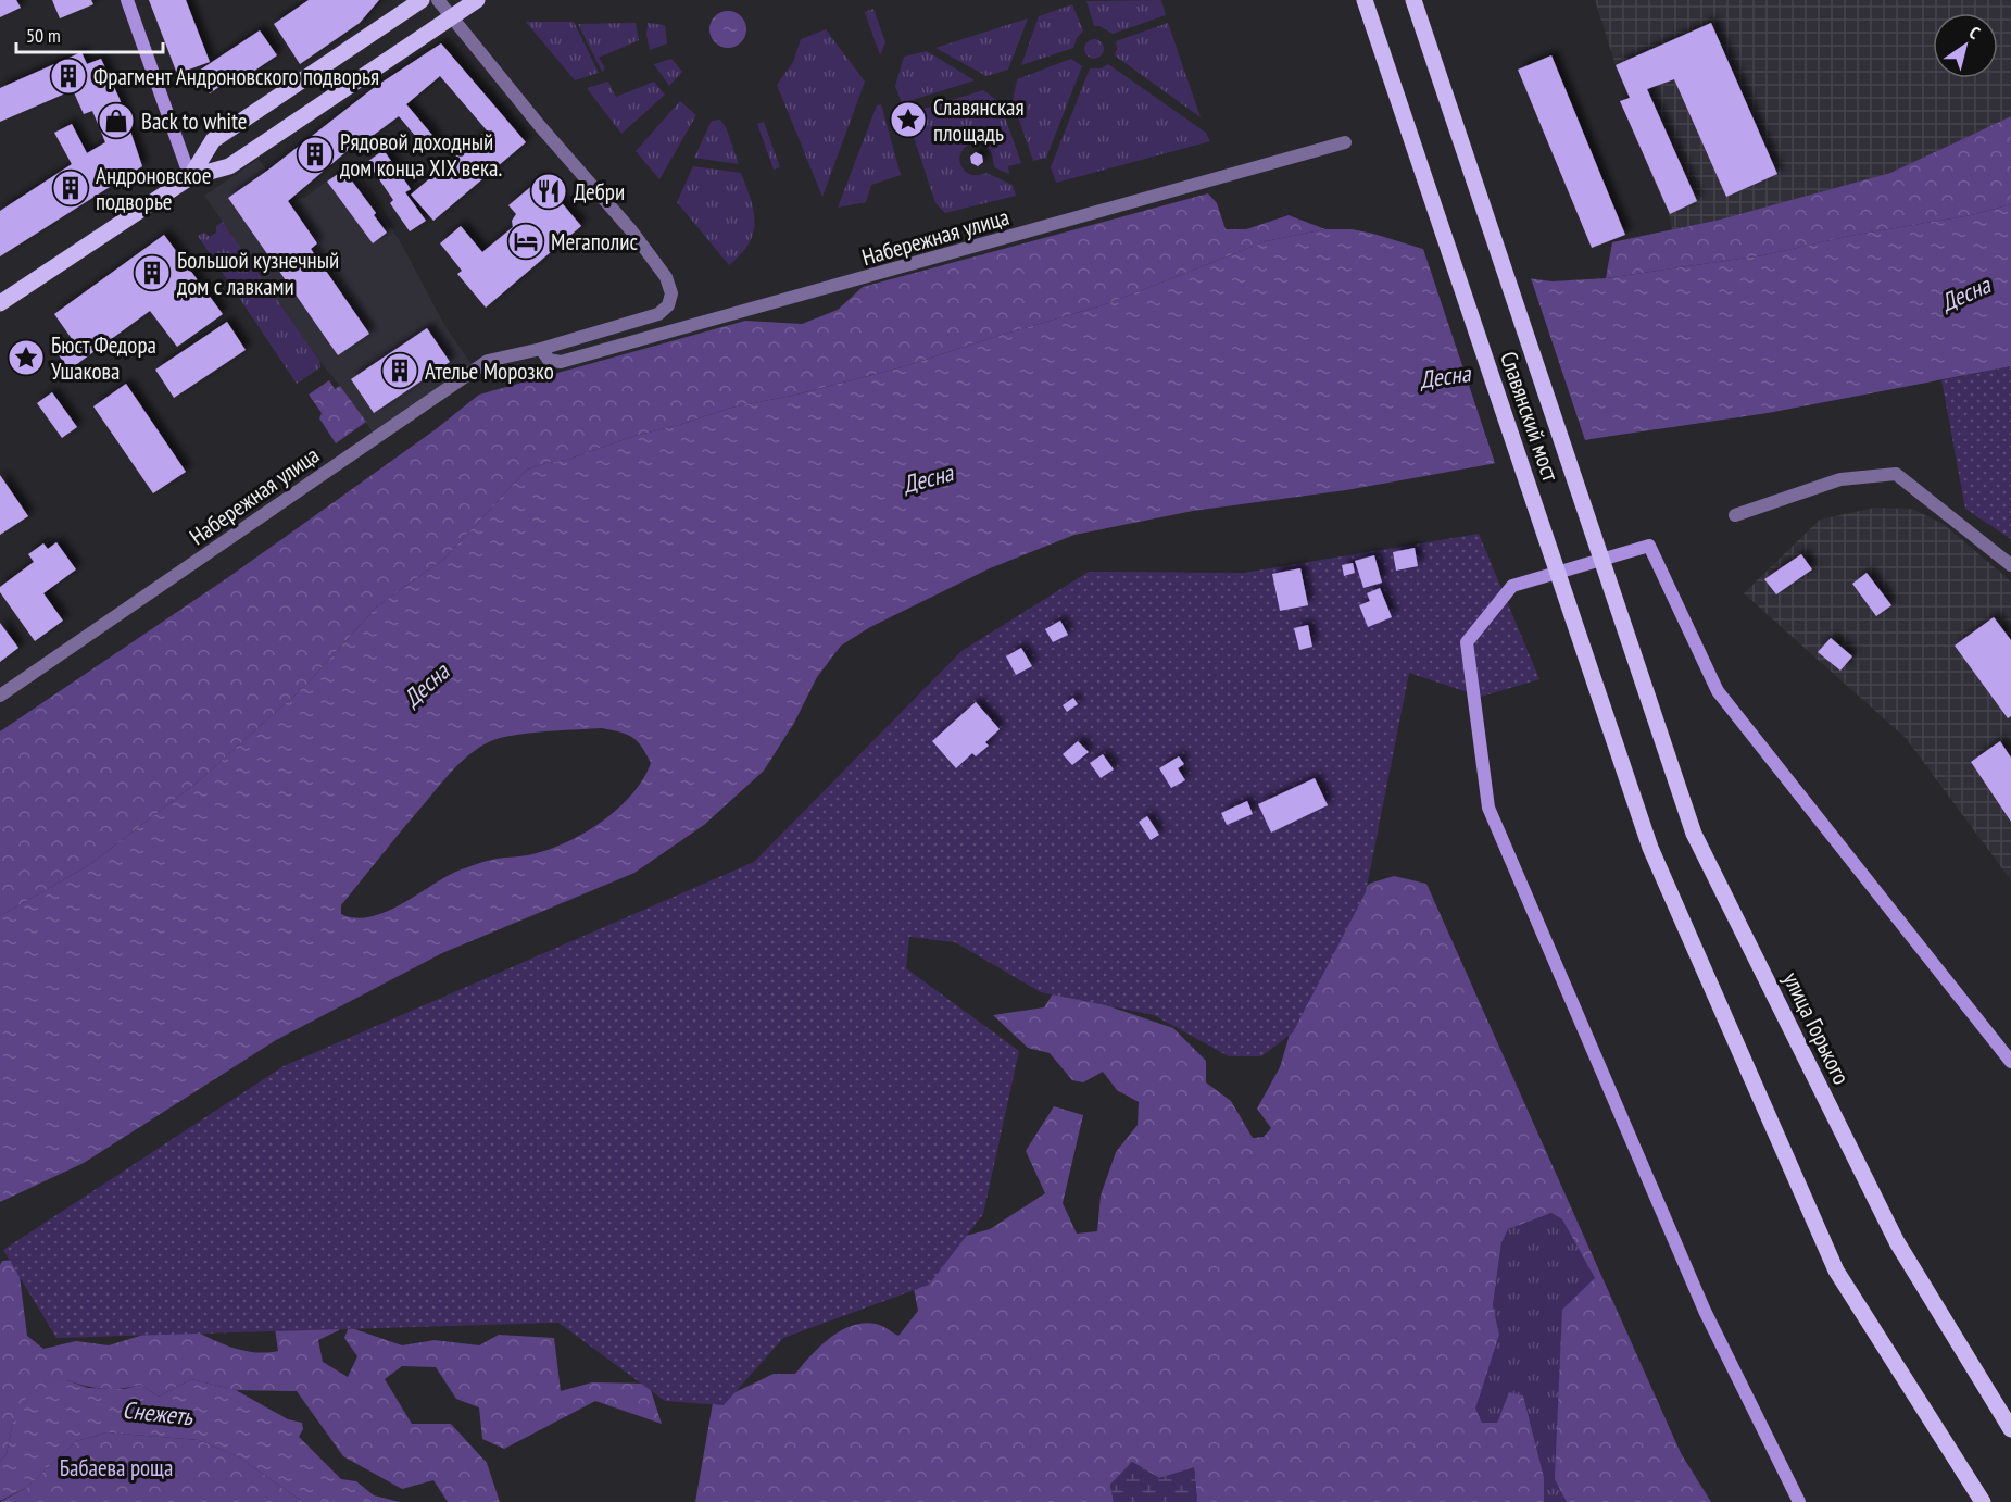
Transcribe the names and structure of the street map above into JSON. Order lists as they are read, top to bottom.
{
  "streets": {
    "main road": ["Славянский мост", "улица Горького"],
    "street": ["Набережная улица"]
  },
  "crossings": [
    ["Славянский мост", "улица Горького"]
  ],
  "water": ["Десна", "Снежеть"],
  "parks": ["Бабаева роща"],
  "places": {
    "building": [
      "Фрагмент Андроновского подворья",
      "Рядовой доходный дом конца XIX века.",
      "Андроновское подворье",
      "Большой кузнечный дом с лавками",
      "Ателье Морозко"
    ],
    "place": ["Славянская площадь", "Бюст Федора Ушакова"],
    "shop": ["Back to white"],
    "restaurant": ["Дебри"],
    "hotel": ["Мегаполис"]
  },
  "scale_bar": "50 m",
  "north": "top right"
}
